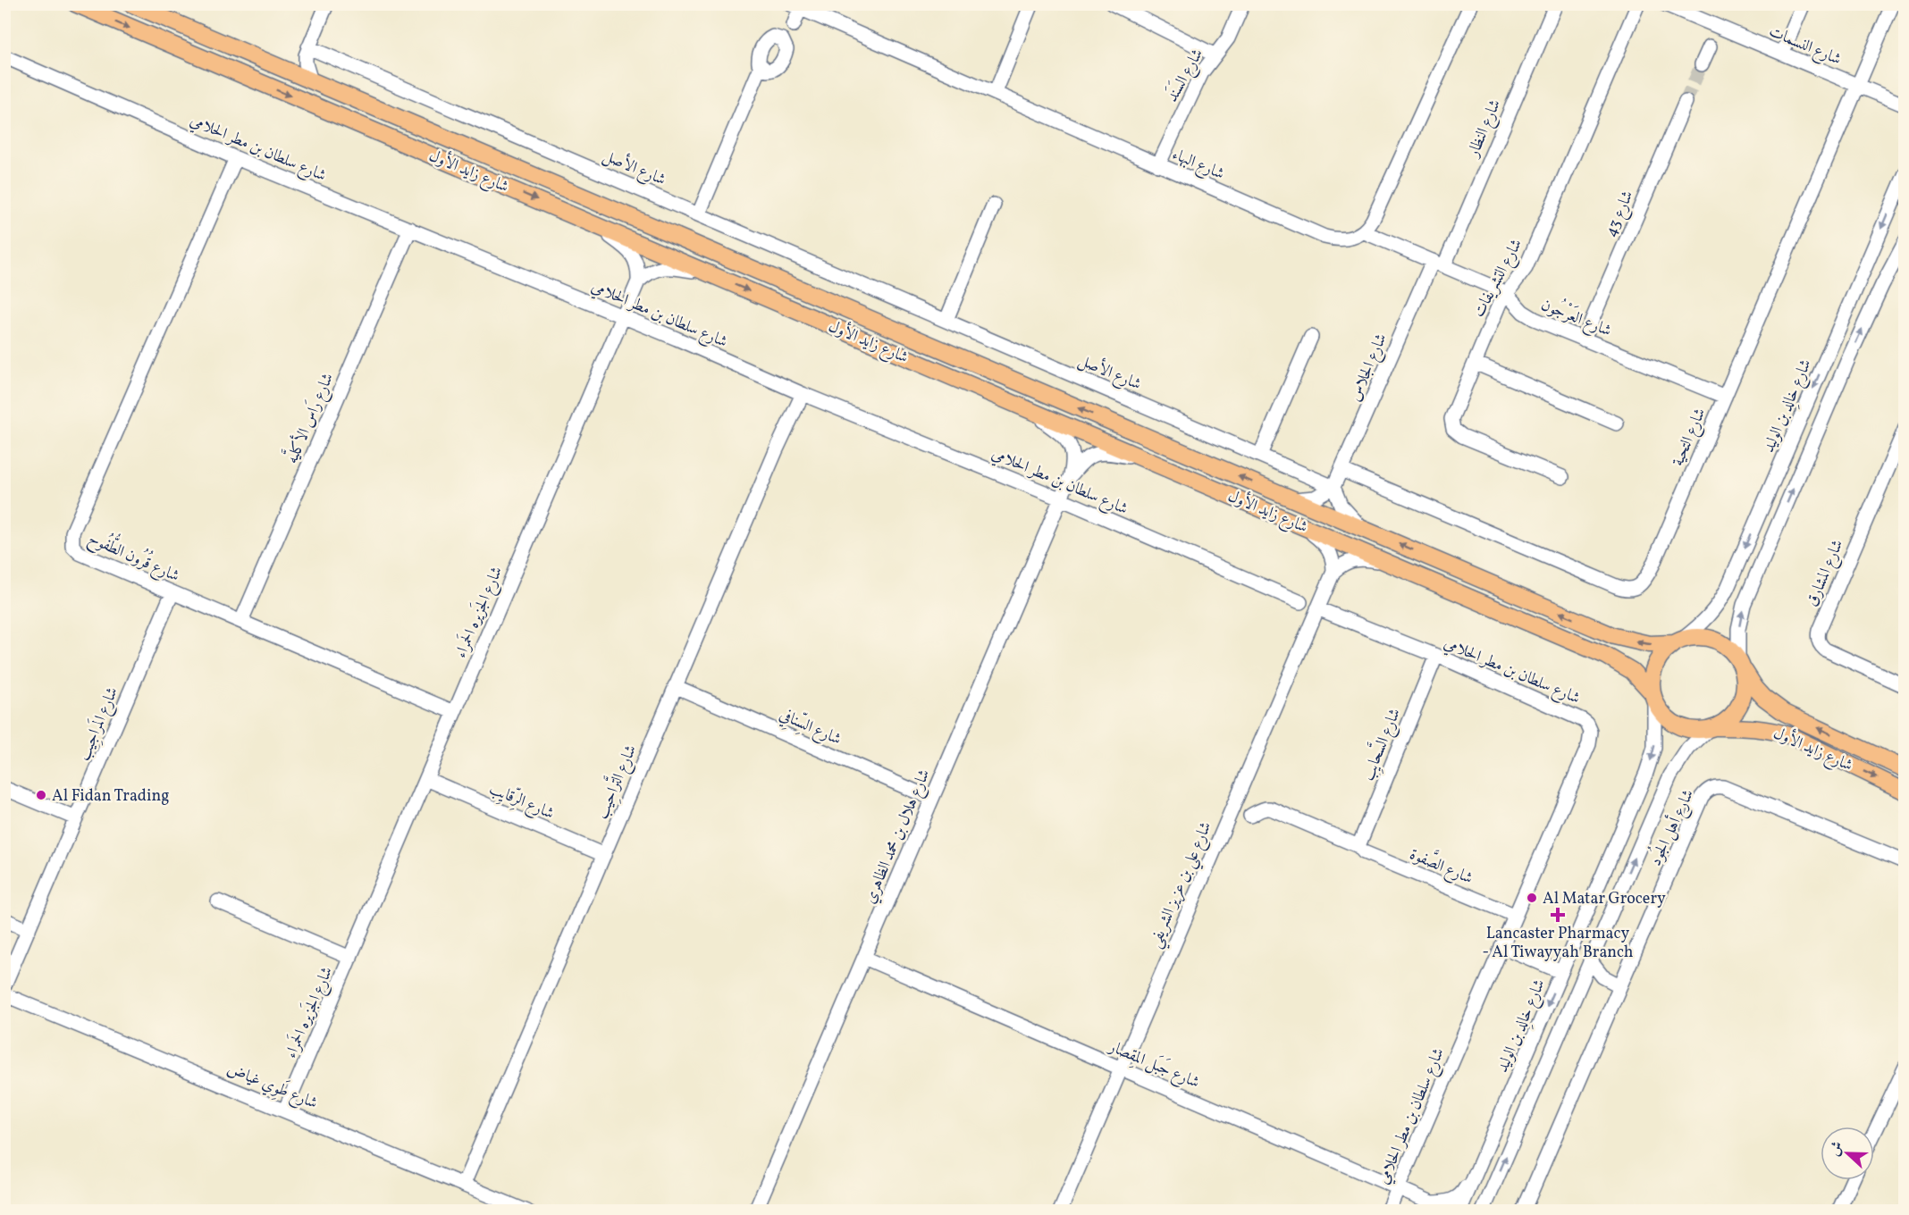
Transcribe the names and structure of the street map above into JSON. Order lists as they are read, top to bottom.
{
  "streets": {
    "main road": ["شارع زايد الأول"],
    "street": [
      "شارع النسمات",
      "شارع السَنَد",
      "شارع النظار",
      "شارع سلطان بن مطر الحلامي",
      "شارع البهاء",
      "شارع الأصل",
      "شارع 43",
      "شارع التشريفات",
      "شارع العَرْجُون",
      "شارع الجلاس",
      "شارع خالِد بن الوليد",
      "شارع رَاس الأكليَّه",
      "شارع التحية",
      "شارع قُرُون الطُّفُوح",
      "شارع المشارق",
      "شارع الجَزيره الحَمراء",
      "شارع المَراجِيب",
      "شارع السِّنافِي",
      "شارع السَّحايِب",
      "شارع التَّراحِيب",
      "شارع الرِّقايِب",
      "شارع أهل الجُود",
      "شارع هلال بن محمد الظاهري",
      "شارع الصَّفوة",
      "شارع علي بن عزيز الشريفي",
      "شارع جَبَل المِقصار",
      "شارع طَوِي غياض"
    ]
  },
  "crossings": [
    ["شارع النسمات", "شارع التحية"],
    ["شارع السَنَد", "شارع البهاء"],
    ["شارع النظار", "شارع العَرْجُون"],
    ["شارع النظار", "شارع الجلاس"],
    ["شارع سلطان بن مطر الحلامي", "شارع رَاس الأكليَّه"],
    ["شارع سلطان بن مطر الحلامي", "شارع قُرُون الطُّفُوح"],
    ["شارع سلطان بن مطر الحلامي", "شارع الجَزيره الحَمراء"],
    ["شارع سلطان بن مطر الحلامي", "شارع السَّحايِب"],
    ["شارع سلطان بن مطر الحلامي", "شارع التَّراحِيب"],
    ["شارع سلطان بن مطر الحلامي", "شارع هلال بن محمد الظاهري"],
    ["شارع سلطان بن مطر الحلامي", "شارع الصَّفوة"],
    ["شارع سلطان بن مطر الحلامي", "شارع علي بن عزيز الشريفي"],
    ["شارع سلطان بن مطر الحلامي", "شارع جَبَل المِقصار"],
    ["شارع البهاء", "شارع العَرْجُون"],
    ["شارع الأصل", "شارع الجلاس"],
    ["شارع زايد الأول", "شارع خالِد بن الوليد"],
    ["شارع زايد الأول", "شارع هلال بن محمد الظاهري"],
    ["شارع 43", "شارع العَرْجُون"],
    ["شارع التشريفات", "شارع العَرْجُون"],
    ["شارع العَرْجُون", "شارع الجلاس"],
    ["شارع العَرْجُون", "شارع التحية"],
    ["شارع الجلاس", "شارع التحية"],
    ["شارع خالِد بن الوليد", "شارع جَبَل المِقصار"],
    ["شارع رَاس الأكليَّه", "شارع قُرُون الطُّفُوح"],
    ["شارع قُرُون الطُّفُوح", "شارع الجَزيره الحَمراء"],
    ["شارع قُرُون الطُّفُوح", "شارع المَراجِيب"],
    ["شارع الجَزيره الحَمراء", "شارع الرِّقايِب"],
    ["شارع الجَزيره الحَمراء", "شارع طَوِي غياض"],
    ["شارع السِّنافِي", "شارع التَّراحِيب"],
    ["شارع السِّنافِي", "شارع هلال بن محمد الظاهري"],
    ["شارع السَّحايِب", "شارع الصَّفوة"],
    ["شارع التَّراحِيب", "شارع الرِّقايِب"],
    ["شارع التَّراحِيب", "شارع طَوِي غياض"],
    ["شارع هلال بن محمد الظاهري", "شارع جَبَل المِقصار"],
    ["شارع علي بن عزيز الشريفي", "شارع جَبَل المِقصار"]
  ],
  "places": {
    "other": ["Al Fidan Trading", "Al Matar Grocery"],
    "health": ["Lancaster Pharmacy - Al Tiwayyah Branch"]
  },
  "north": "left"
}
